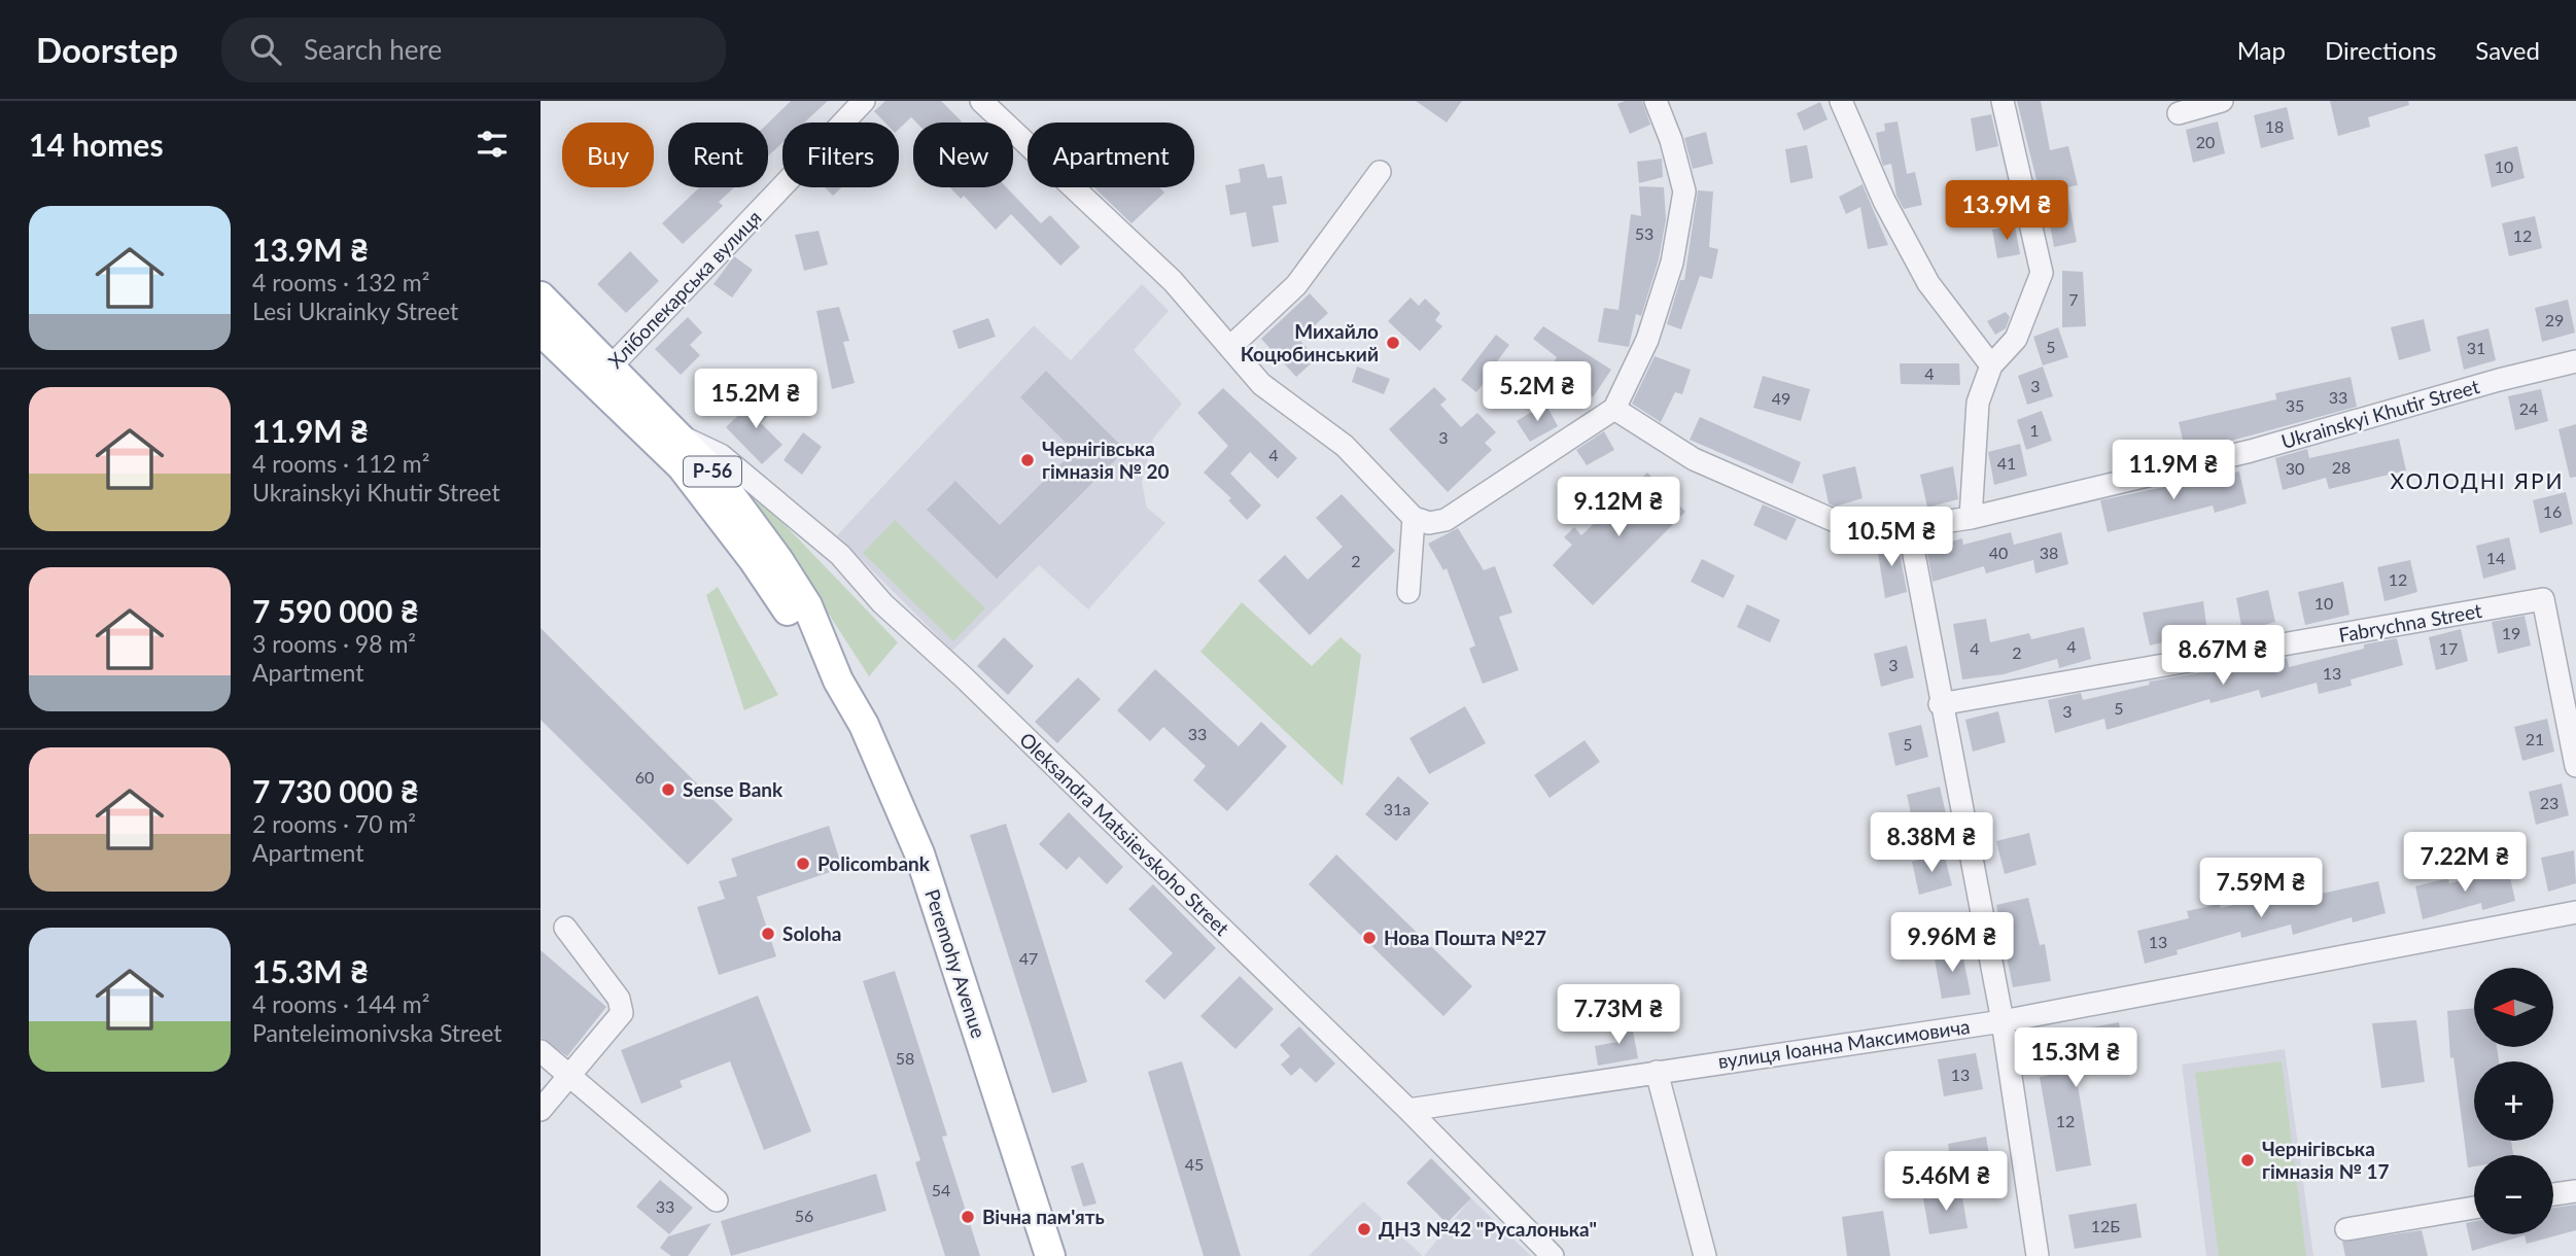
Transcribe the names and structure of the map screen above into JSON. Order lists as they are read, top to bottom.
{
  "streets": {
    "main road": ["Р-56", "Peremohy Avenue"],
    "street": [
      "Хлібопекарська вулиця",
      "Ukrainskyi Khutir Street",
      "Fabrychna Street",
      "Oleksandra Matsiievskoho Street",
      "вулиця Іоанна Максимовича"
    ]
  },
  "crossings": [
    ["Хлібопекарська вулиця", "Peremohy Avenue"],
    ["Oleksandra Matsiievskoho Street", "Peremohy Avenue"],
    ["Oleksandra Matsiievskoho Street", "вулиця Іоанна Максимовича"]
  ],
  "districts": ["ХОЛОДНІ ЯРИ"],
  "places": [
    "Михайло Коцюбинський",
    "Чернігівська гімназія № 20",
    "Sense Bank",
    "Policombank",
    "Soloha",
    "Нова Пошта №27",
    "Чернігівська гімназія № 17",
    "Вічна пам'ять",
    "ДНЗ №42 \"Русалонька\""
  ],
  "house_numbers": [
    "18",
    "20",
    "10",
    "53",
    "12",
    "7",
    "29",
    "5",
    "31",
    "4",
    "3",
    "33",
    "49",
    "35",
    "24",
    "1",
    "3",
    "4",
    "41",
    "28",
    "30",
    "16",
    "40",
    "38",
    "14",
    "2",
    "12",
    "10",
    "19",
    "4",
    "4",
    "17",
    "2",
    "3",
    "13",
    "5",
    "3",
    "33",
    "21",
    "5",
    "60",
    "23",
    "31а",
    "13",
    "47",
    "58",
    "13",
    "12",
    "45",
    "54",
    "33",
    "56",
    "12Б"
  ],
  "north": "left",
  "page": {
    "header": "Doorstep",
    "search": "Search here",
    "nav": ["Map", "Directions", "Saved"],
    "heading": "14 homes",
    "chip": [
      "Buy",
      "Rent",
      "Filters",
      "New",
      "Apartment"
    ],
    "price": [
      "13.9M ₴",
      "5.2M ₴",
      "15.2M ₴",
      "11.9M ₴",
      "9.12M ₴",
      "10.5M ₴",
      "8.67M ₴",
      "8.38M ₴",
      "7.22M ₴",
      "7.59M ₴",
      "9.96M ₴",
      "7.73M ₴",
      "15.3M ₴",
      "5.46M ₴"
    ],
    "list": [
      {
        "name": "13.9M ₴",
        "note": "4 rooms · 132 m² · Lesi Ukrainky Street"
      },
      {
        "name": "11.9M ₴",
        "note": "4 rooms · 112 m² · Ukrainskyi Khutir Street"
      },
      {
        "name": "7 590 000 ₴",
        "note": "3 rooms · 98 m² · Apartment"
      },
      {
        "name": "7 730 000 ₴",
        "note": "2 rooms · 70 m² · Apartment"
      },
      {
        "name": "15.3M ₴",
        "note": "4 rooms · 144 m² · Panteleimonivska Street"
      }
    ],
    "map_buttons": ["+", "−"]
  }
}
